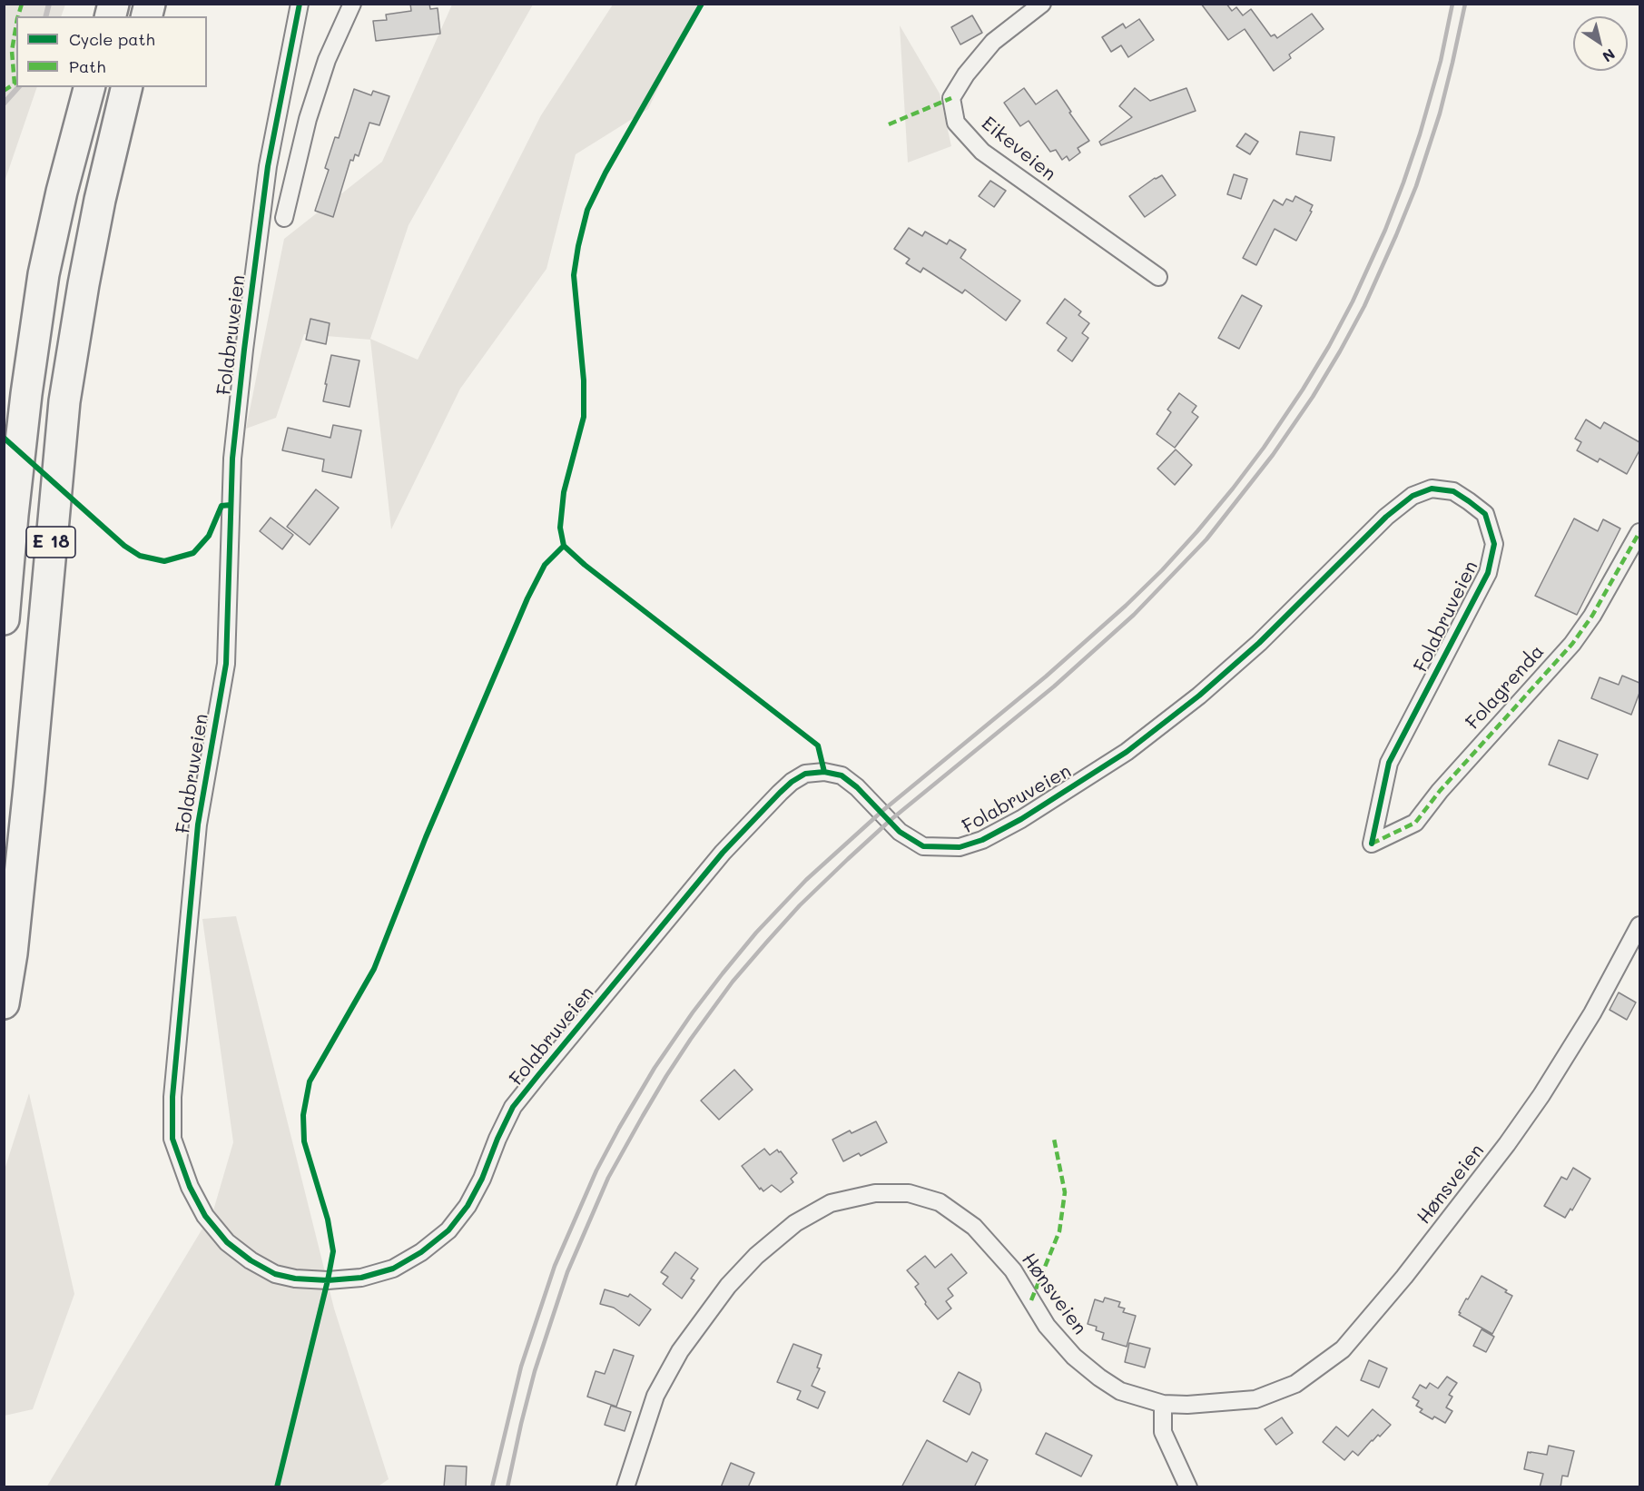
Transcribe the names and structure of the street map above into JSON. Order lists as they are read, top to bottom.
{
  "streets": {
    "highway": ["E 18"],
    "street": [
      "Eikeveien",
      "Folabruveien",
      "Folagrenda",
      "Hønsveien"
    ]
  },
  "crossings": [
    ["Folabruveien", "Folagrenda"]
  ],
  "legend": ["Cycle path", "Path"],
  "north": "bottom right"
}
